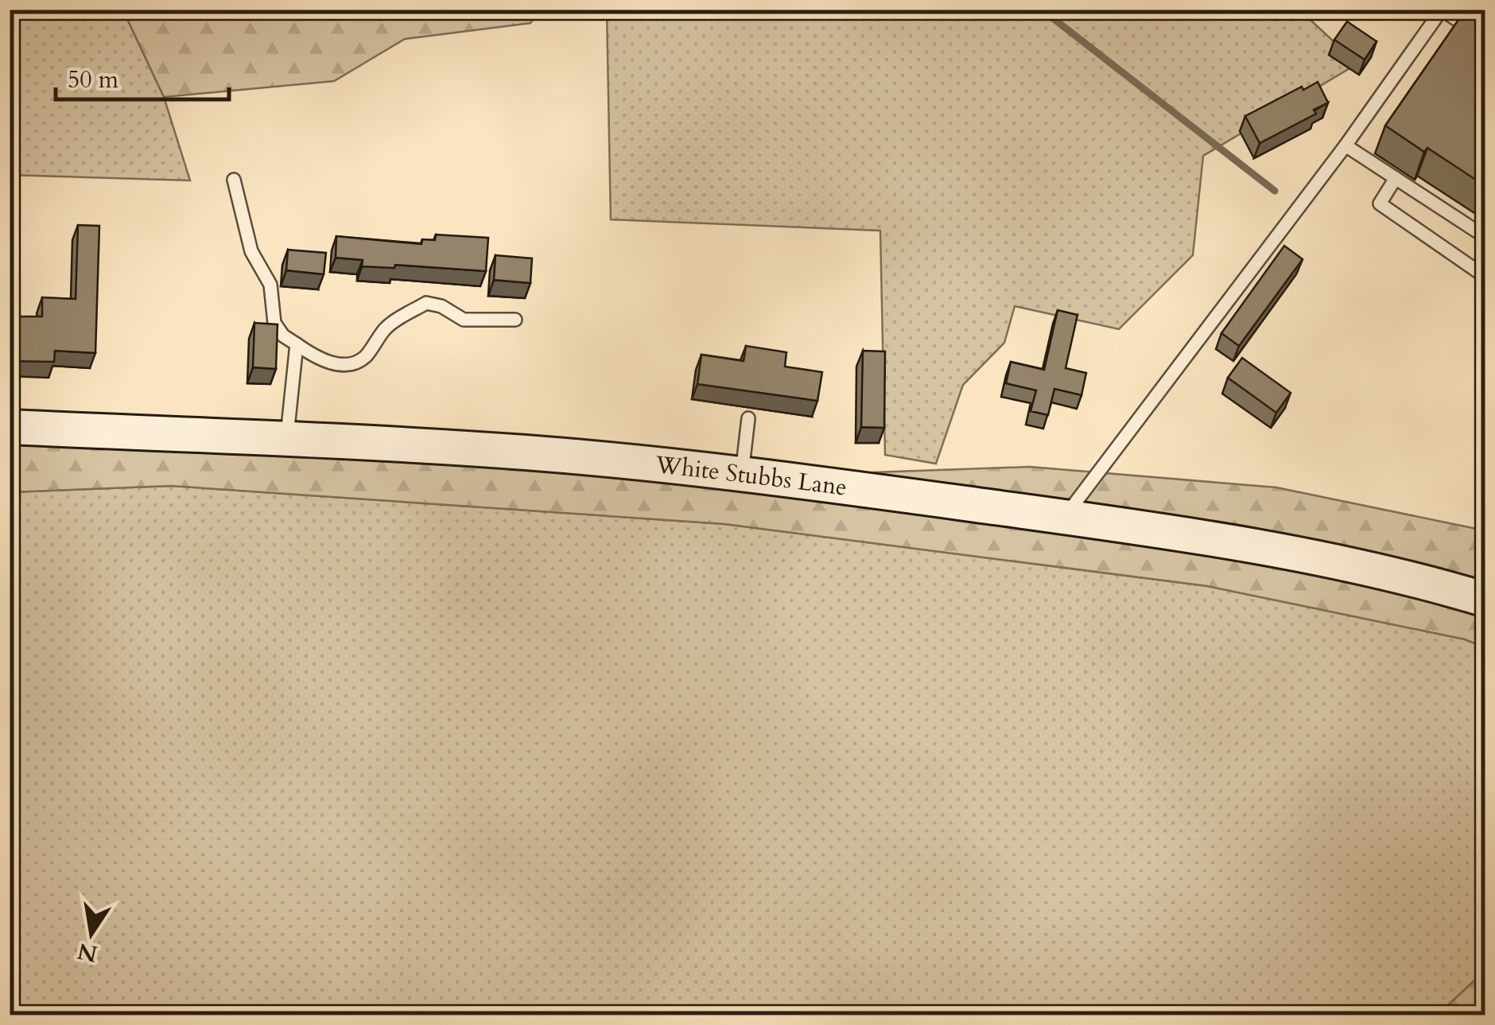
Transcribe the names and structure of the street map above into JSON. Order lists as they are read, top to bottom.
{
  "streets": {
    "street": ["White Stubbs Lane"]
  },
  "scale_bar": "50 m",
  "north": "bottom"
}
